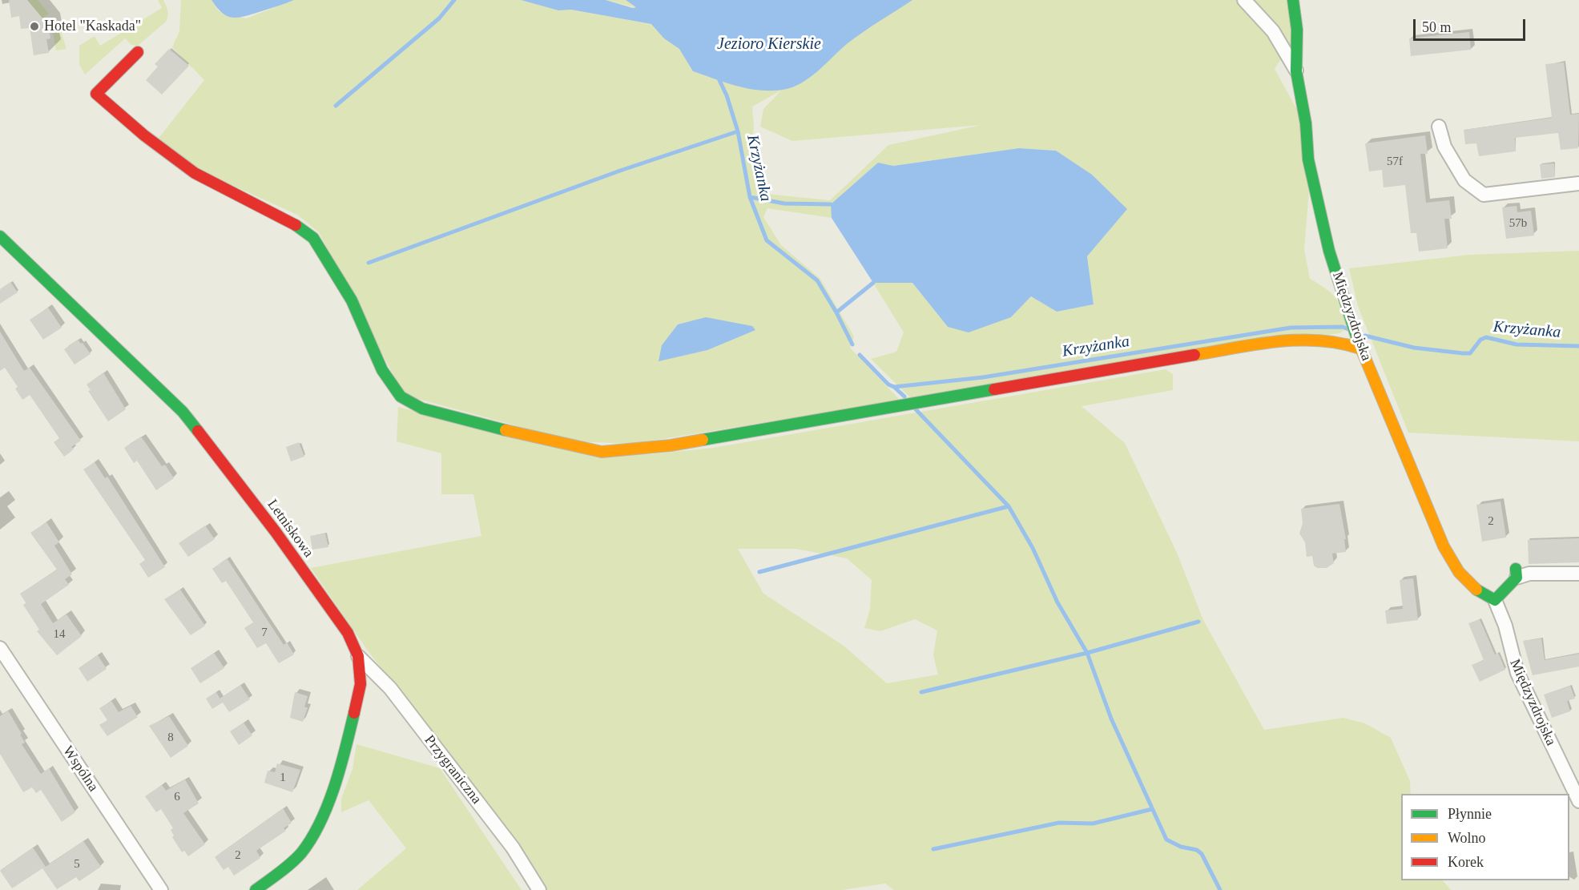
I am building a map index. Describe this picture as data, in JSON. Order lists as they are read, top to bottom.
{
  "streets": {
    "street": [
      "Międzyzdrojska",
      "Letniskowa",
      "Wspólna",
      "Przygraniczna"
    ]
  },
  "crossings": [
    ["Letniskowa", "Przygraniczna"]
  ],
  "water": ["Jezioro Kierskie", "Krzyżanka"],
  "places": ["Hotel \"Kaskada\""],
  "house_numbers": [
    "57f",
    "57b",
    "2",
    "7",
    "14",
    "8",
    "1",
    "6",
    "2",
    "5"
  ],
  "legend": ["Płynnie", "Wolno", "Korek"],
  "scale_bar": "50 m"
}
